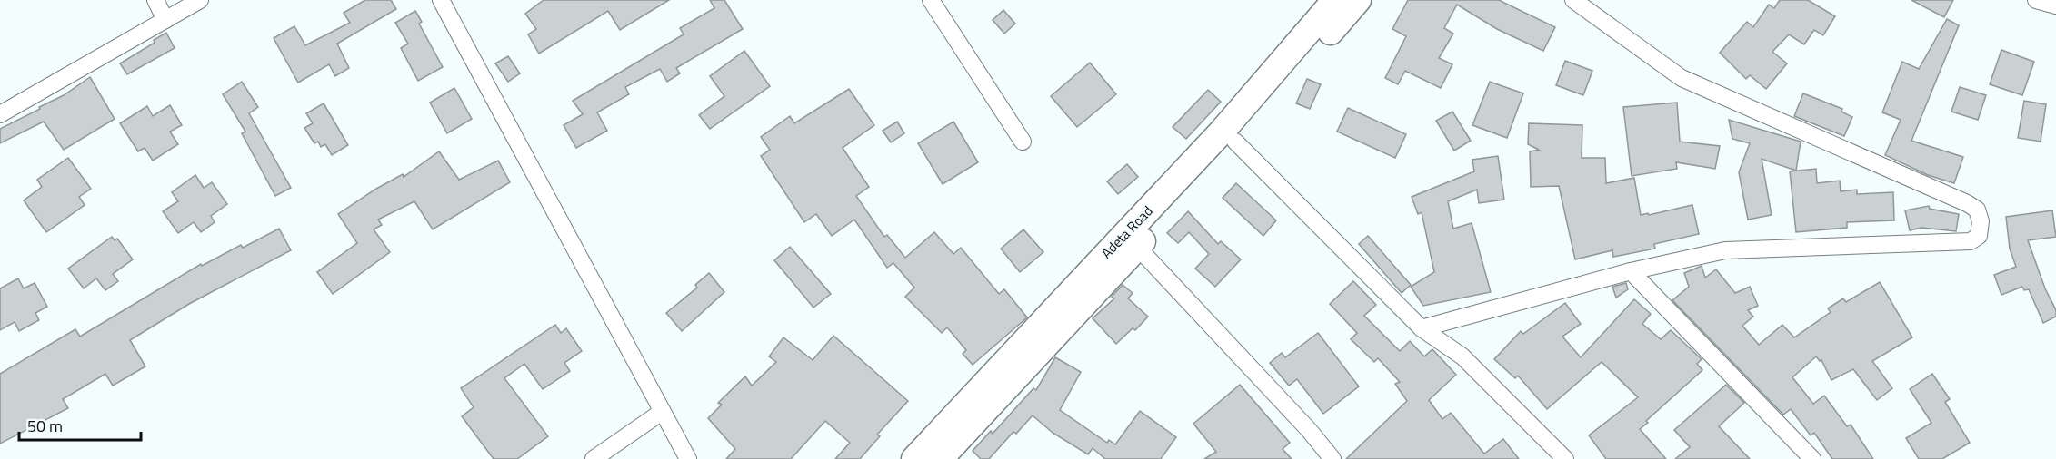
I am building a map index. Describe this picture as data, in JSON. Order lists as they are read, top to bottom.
{
  "streets": {
    "main road": ["Adeta Road"]
  },
  "scale_bar": "50 m"
}
